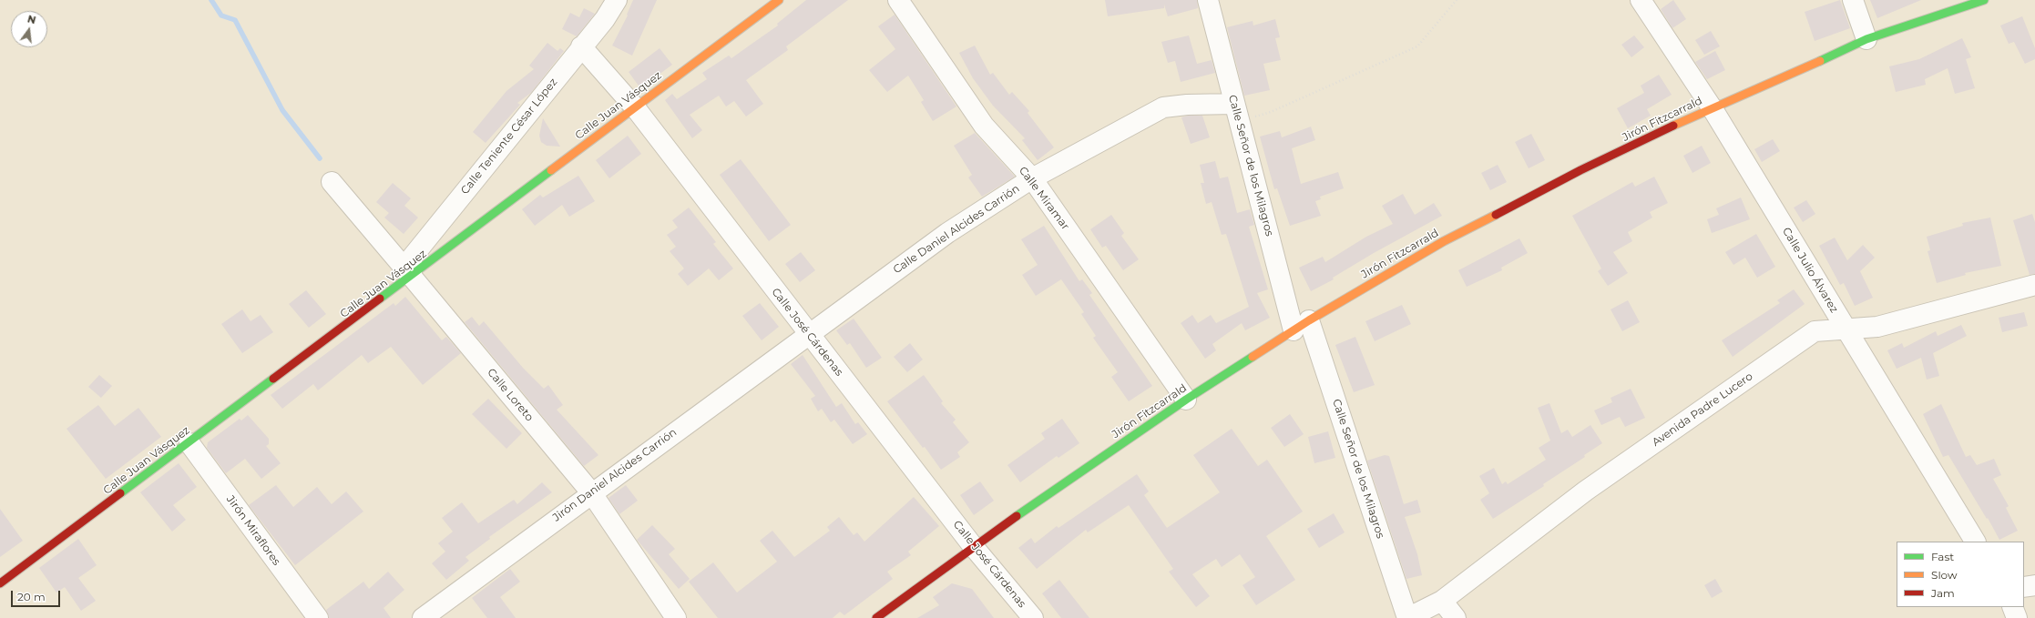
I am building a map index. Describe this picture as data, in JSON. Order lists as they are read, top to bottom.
{
  "streets": {
    "street": [
      "Calle Juan Vásquez",
      "Jirón Fitzcarrald",
      "Calle Teniente César López",
      "Calle Señor de los Milagros",
      "Calle Miramar",
      "Calle Daniel Alcides Carrión",
      "Calle Julio Álvarez",
      "Calle José Cárdenas",
      "Calle Loreto",
      "Avenida Padre Lucero",
      "Jirón Daniel Alcides Carrión",
      "Jirón Miraflores"
    ]
  },
  "crossings": [
    ["Calle Juan Vásquez", "Calle Teniente César López"],
    ["Calle Juan Vásquez", "Calle José Cárdenas"],
    ["Calle Juan Vásquez", "Calle Loreto"],
    ["Calle Juan Vásquez", "Jirón Miraflores"],
    ["Jirón Fitzcarrald", "Calle Señor de los Milagros"],
    ["Jirón Fitzcarrald", "Calle Miramar"],
    ["Jirón Fitzcarrald", "Calle Julio Álvarez"],
    ["Jirón Fitzcarrald", "Calle José Cárdenas"],
    ["Calle Teniente César López", "Calle José Cárdenas"],
    ["Calle Teniente César López", "Calle Loreto"],
    ["Calle Señor de los Milagros", "Calle Daniel Alcides Carrión"],
    ["Calle Señor de los Milagros", "Avenida Padre Lucero"],
    ["Calle Miramar", "Calle Daniel Alcides Carrión"],
    ["Calle Daniel Alcides Carrión", "Calle José Cárdenas"],
    ["Calle Daniel Alcides Carrión", "Jirón Daniel Alcides Carrión"],
    ["Calle Julio Álvarez", "Avenida Padre Lucero"],
    ["Calle José Cárdenas", "Jirón Daniel Alcides Carrión"],
    ["Calle Loreto", "Jirón Daniel Alcides Carrión"]
  ],
  "legend": ["Fast", "Slow", "Jam"],
  "scale_bar": "20 m",
  "north": "top"
}
